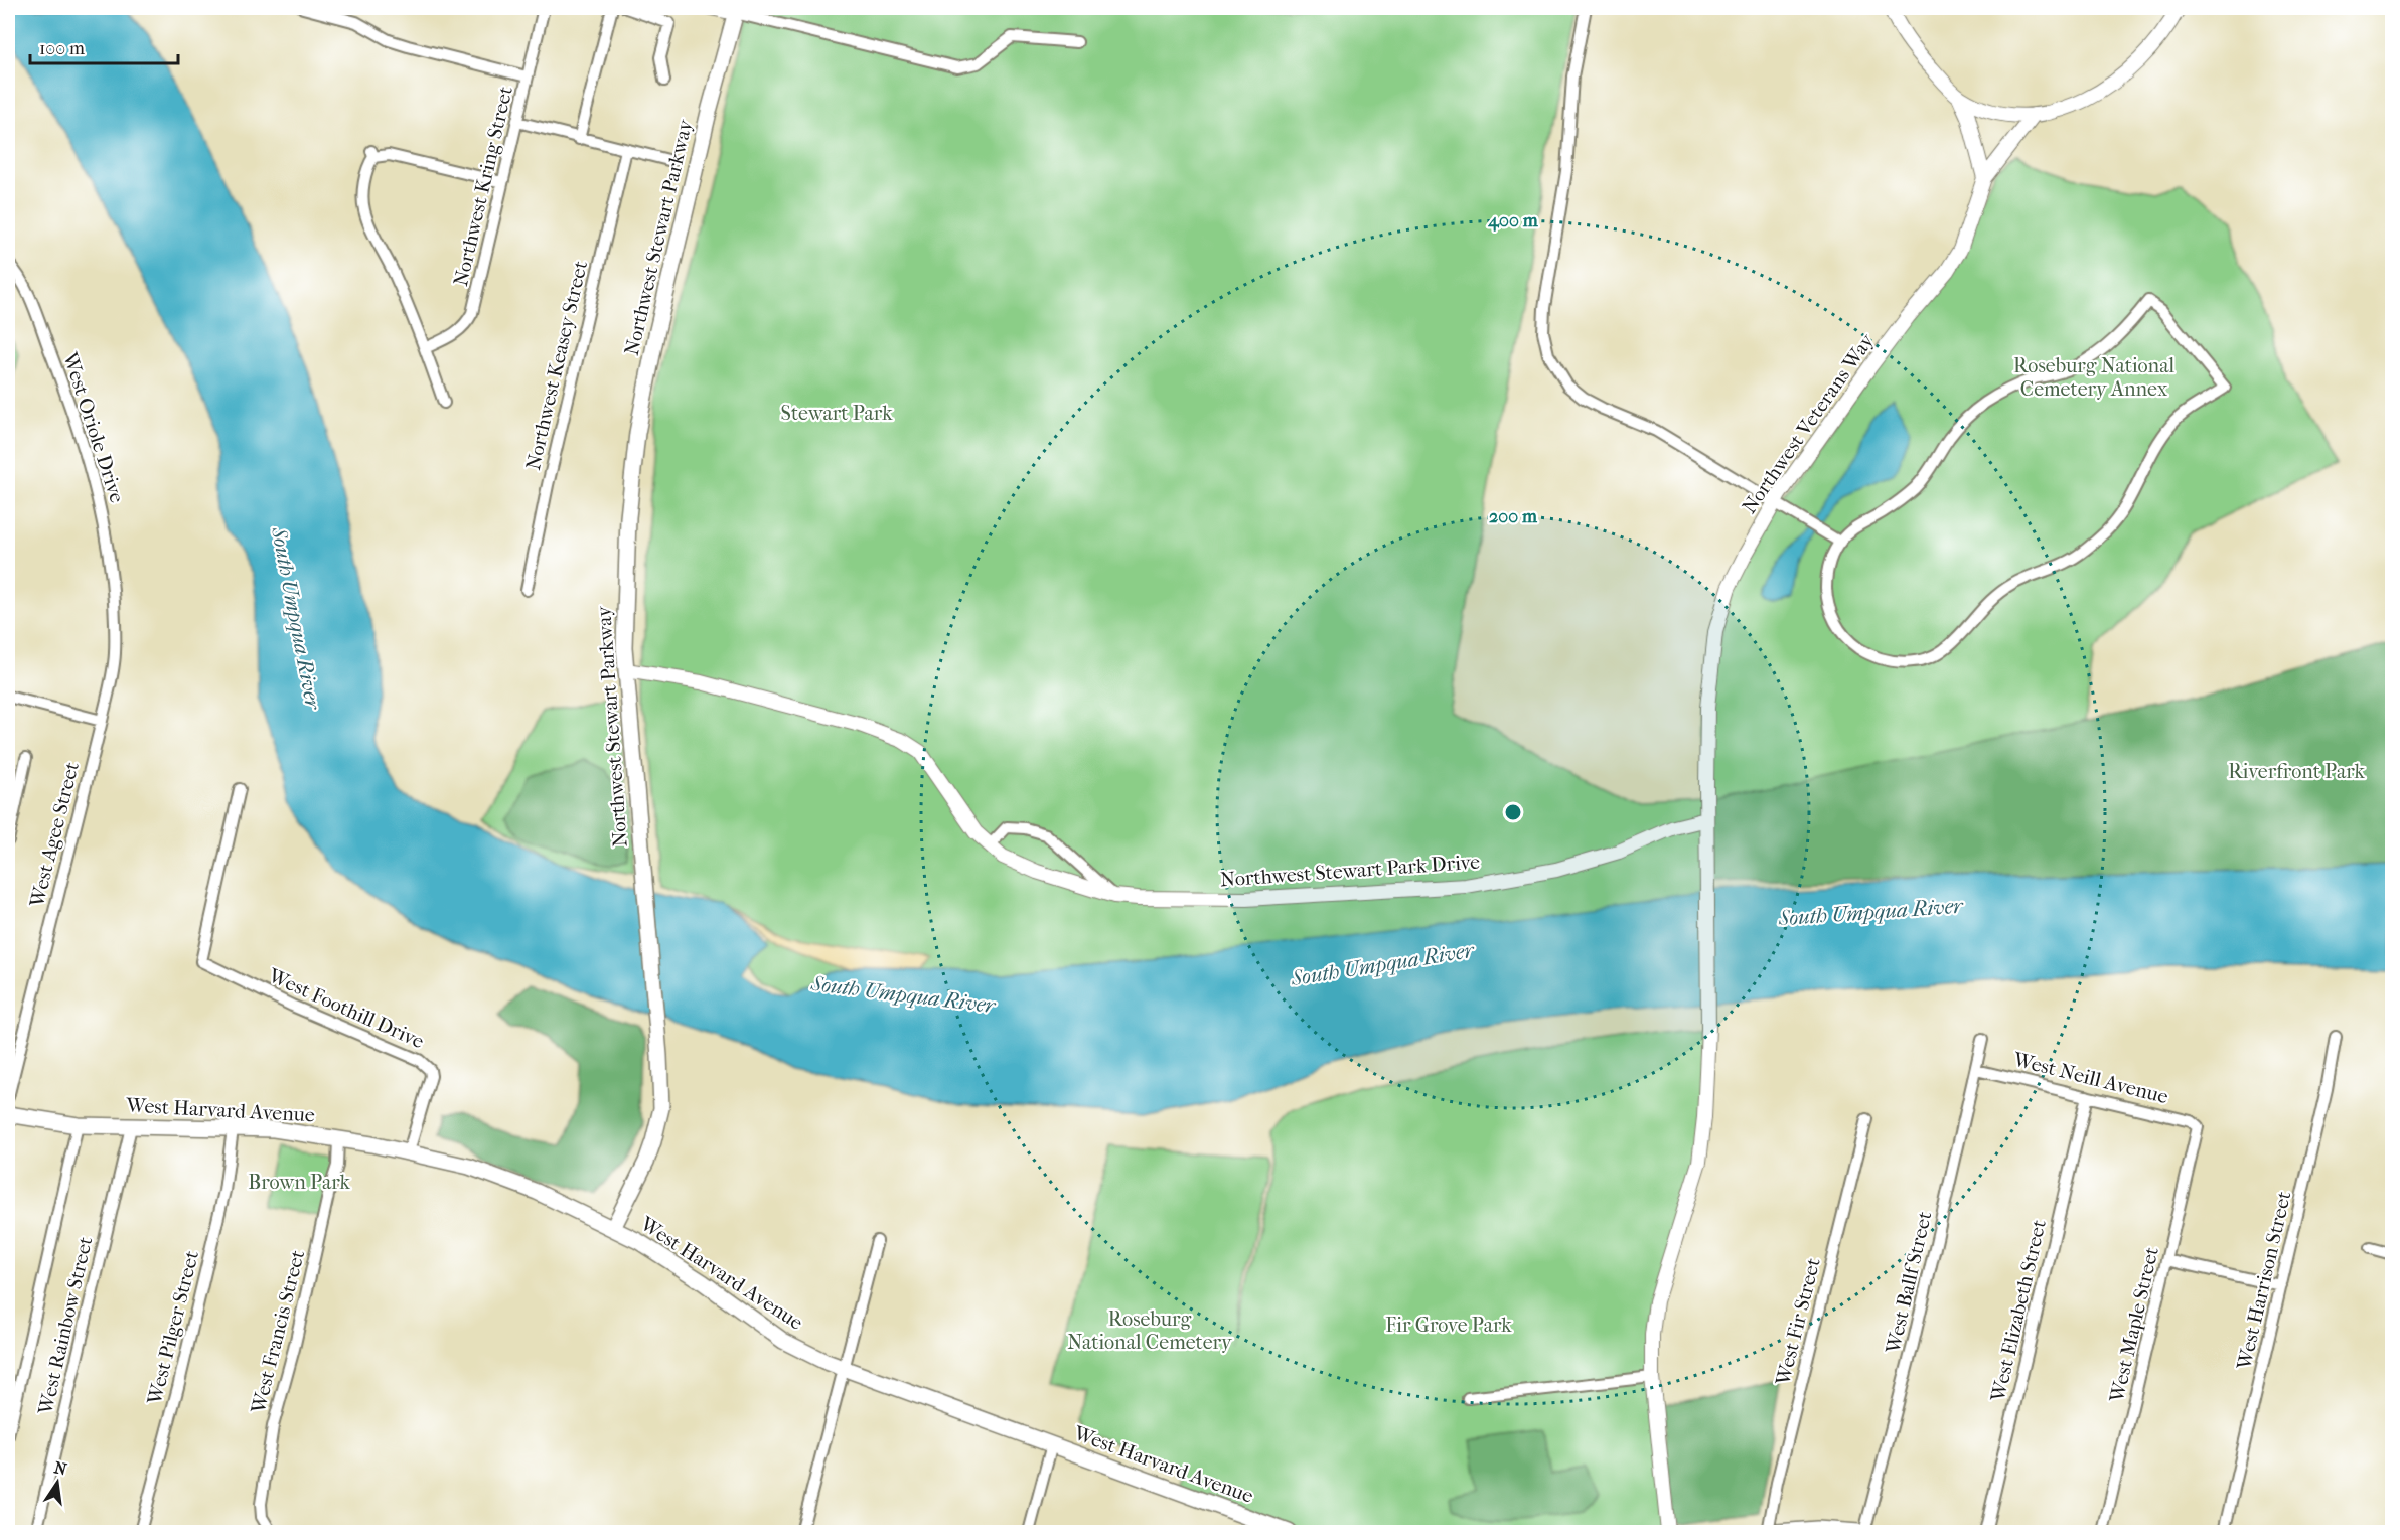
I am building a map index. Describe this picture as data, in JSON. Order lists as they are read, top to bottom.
{
  "streets": {
    "main road": ["Northwest Stewart Parkway", "West Harvard Avenue"],
    "street": [
      "Northwest Kring Street",
      "Northwest Keasey Street",
      "Northwest Veterans Way",
      "West Oriole Drive",
      "West Agee Street",
      "Northwest Stewart Park Drive",
      "West Foothill Drive",
      "West Neill Avenue",
      "West Harrison Street",
      "West Ballf Street",
      "West Elizabeth Street",
      "West Fir Street",
      "West Maple Street",
      "West Rainbow Street",
      "West Pilger Street",
      "West Francis Street"
    ]
  },
  "crossings": [
    ["Northwest Stewart Parkway", "Northwest Stewart Park Drive"],
    ["Northwest Stewart Parkway", "West Harvard Avenue"],
    ["Northwest Veterans Way", "Northwest Stewart Park Drive"],
    ["West Oriole Drive", "West Agee Street"],
    ["West Foothill Drive", "West Harvard Avenue"],
    ["West Neill Avenue", "West Ballf Street"],
    ["West Neill Avenue", "West Elizabeth Street"],
    ["West Neill Avenue", "West Maple Street"],
    ["West Harvard Avenue", "West Rainbow Street"],
    ["West Harvard Avenue", "West Pilger Street"],
    ["West Harvard Avenue", "West Francis Street"]
  ],
  "water": ["South Umpqua River"],
  "parks": [
    "Roseburg National Cemetery Annex",
    "Stewart Park",
    "Riverfront Park",
    "Brown Park",
    "Roseburg National Cemetery",
    "Fir Grove Park"
  ],
  "scale_bar": "100 m",
  "north": "top",
  "rings": ["400 m", "200 m"]
}
